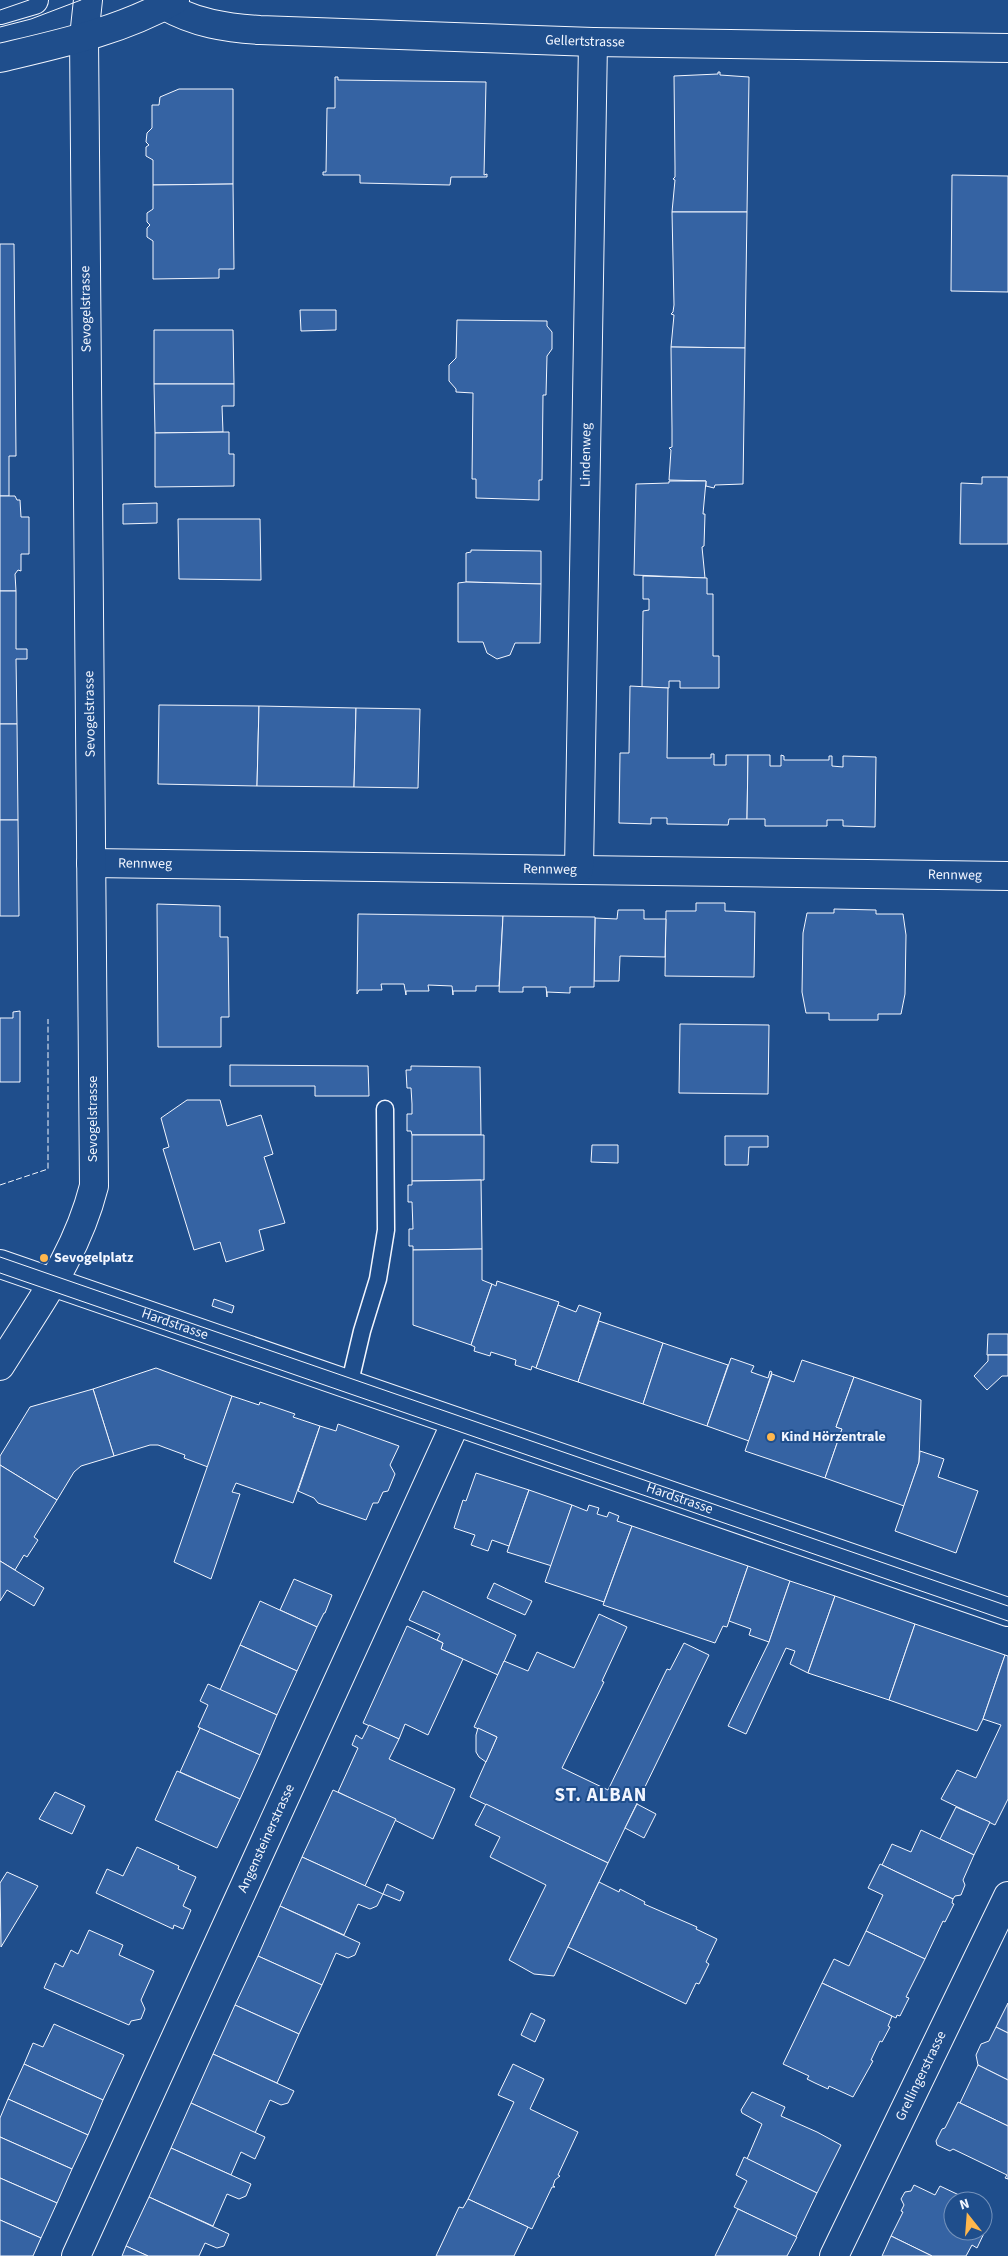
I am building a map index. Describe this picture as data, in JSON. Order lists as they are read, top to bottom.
{
  "streets": {
    "street": [
      "Gellertstrasse",
      "Sevogelstrasse",
      "Lindenweg",
      "Rennweg",
      "Hardstrasse",
      "Angensteinerstrasse",
      "Grellingerstrasse"
    ]
  },
  "crossings": [
    ["Gellertstrasse", "Lindenweg"],
    ["Sevogelstrasse", "Rennweg"],
    ["Sevogelstrasse", "Hardstrasse"],
    ["Lindenweg", "Rennweg"],
    ["Hardstrasse", "Angensteinerstrasse"]
  ],
  "districts": ["ST. ALBAN"],
  "places": ["Sevogelplatz", "Kind Hörzentrale"],
  "north": "top"
}
